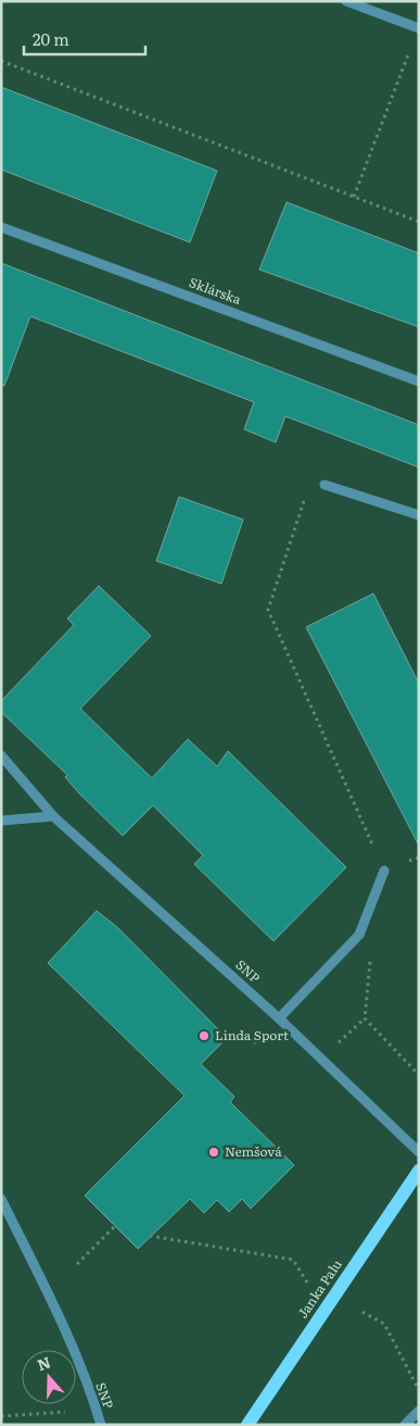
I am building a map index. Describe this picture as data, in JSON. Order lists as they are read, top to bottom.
{
  "streets": {
    "main road": ["Janka Palu"],
    "street": ["Sklárska", "SNP"]
  },
  "places": ["Linda Sport", "Nemšová"],
  "scale_bar": "20 m",
  "north": "top"
}
